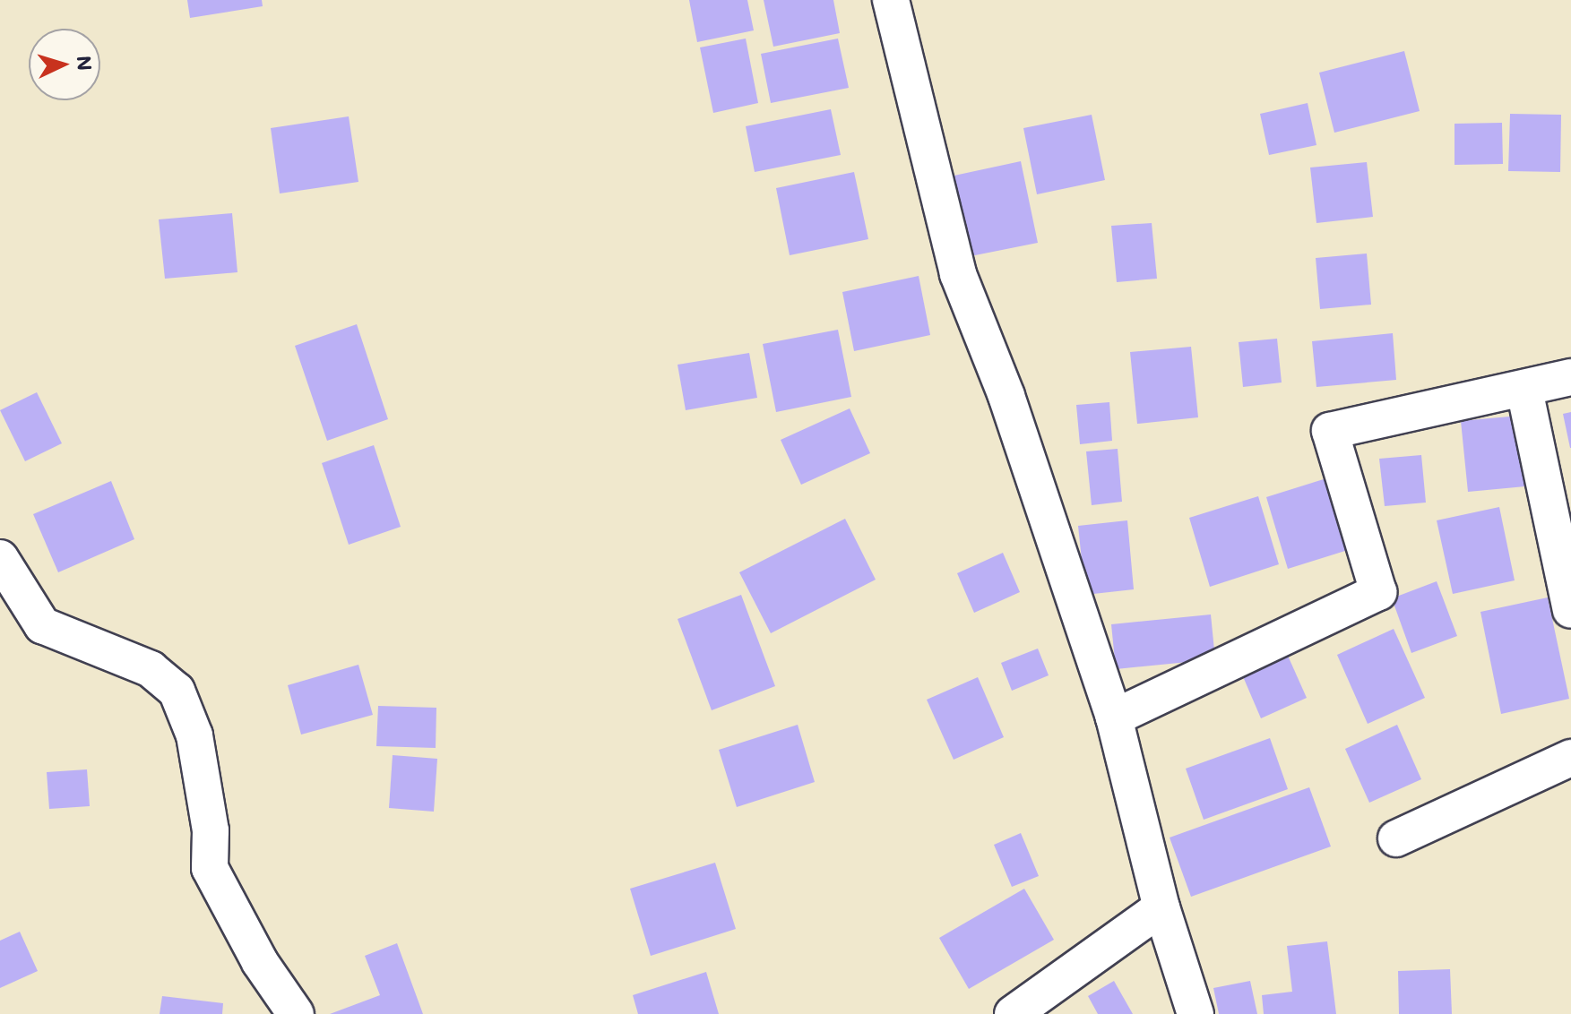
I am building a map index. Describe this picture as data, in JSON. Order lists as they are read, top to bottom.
{
  "north": "right"
}
